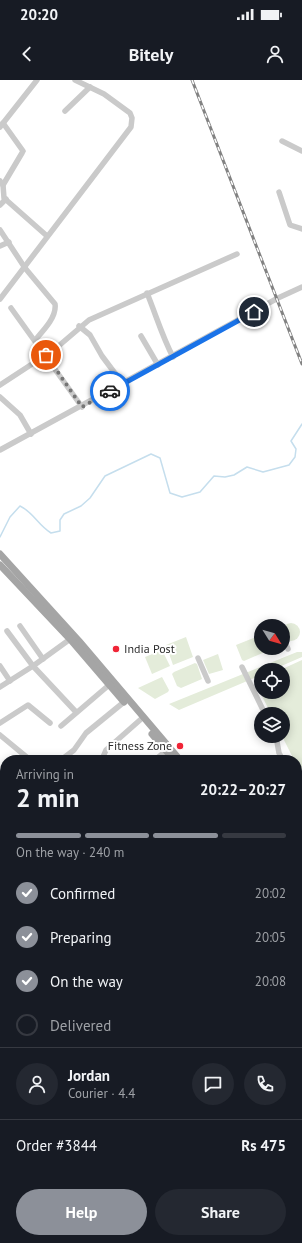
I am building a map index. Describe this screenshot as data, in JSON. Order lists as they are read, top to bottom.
{
  "places": ["India Post", "Fitness Zone"],
  "north": "bottom right",
  "page": {
    "status": "20:20",
    "header": "Bitely",
    "heading": ["2 min", "Arriving in", "20:22–20:27"],
    "panel": [
      "Jordan",
      "Courier · 4.4",
      "Order #3844",
      "Rs 475"
    ],
    "bar": "On the way · 240 m",
    "list": [
      ["Confirmed", "20:02"],
      ["Preparing", "20:05"],
      ["On the way", "20:08"],
      "Delivered"
    ],
    "buttons": ["Help", "Share"]
  }
}
